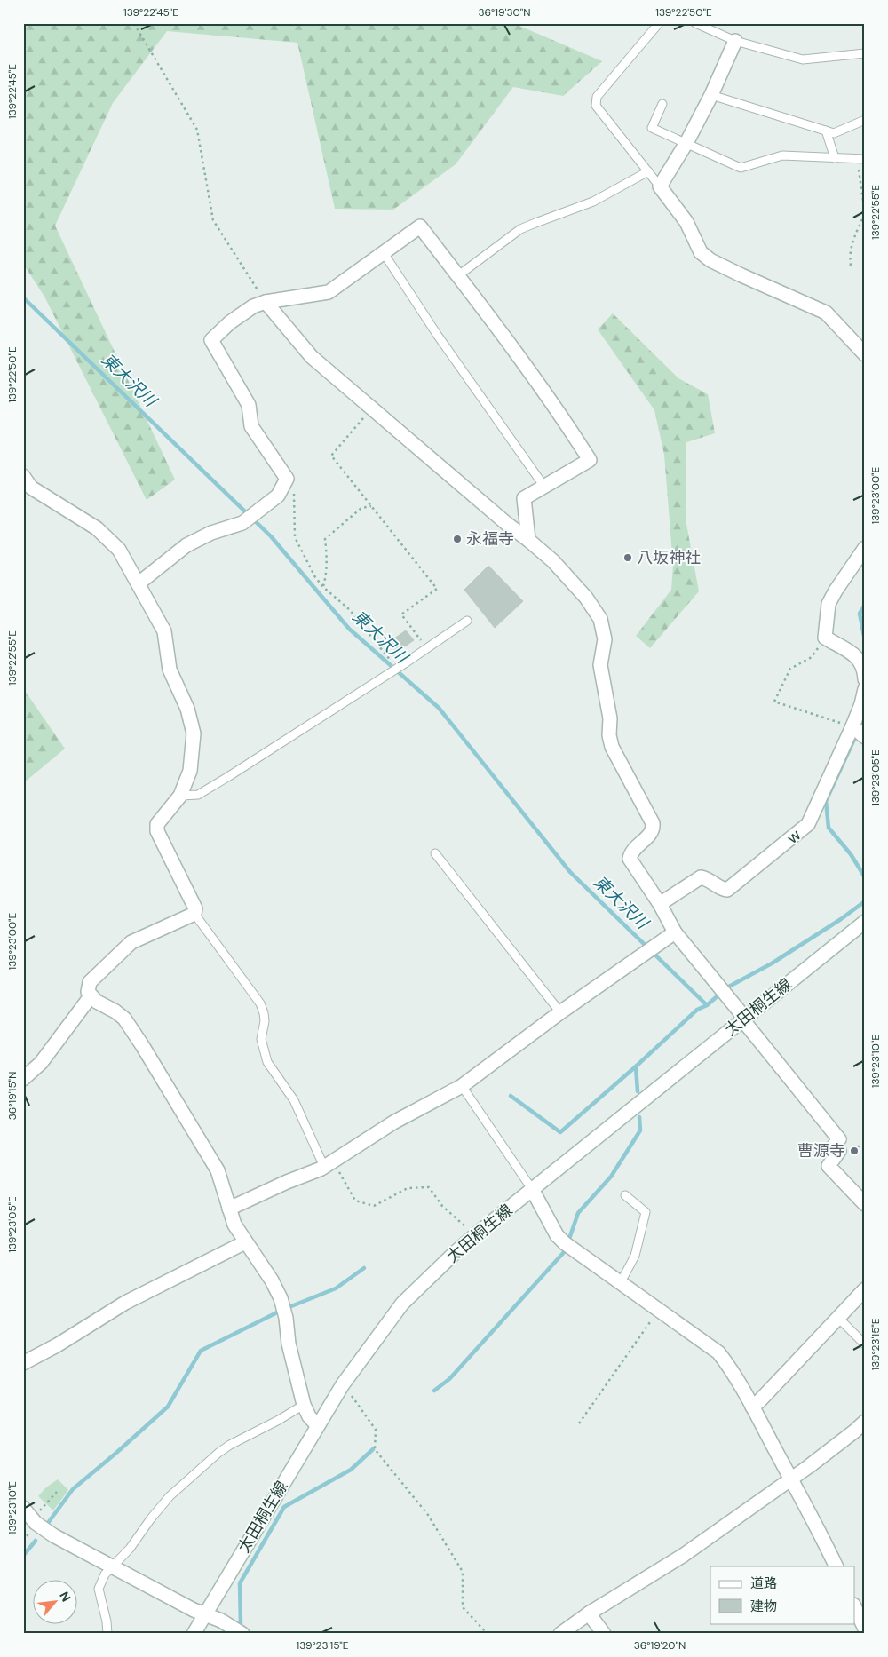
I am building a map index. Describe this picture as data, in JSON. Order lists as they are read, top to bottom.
{
  "streets": {
    "street": ["w", "太田桐生線"]
  },
  "water": ["東大沢川"],
  "places": ["永福寺", "八坂神社", "曹源寺"],
  "legend": ["道路", "建物"],
  "north": "top right",
  "coordinates": [
    "139°22'45\"E",
    "36°19'30\"N",
    "139°22'50\"E",
    "139°22'55\"E",
    "139°23'00\"E",
    "139°23'05\"E",
    "139°23'10\"E",
    "36°19'15\"N",
    "139°23'15\"E",
    "36°19'20\"N"
  ]
}
